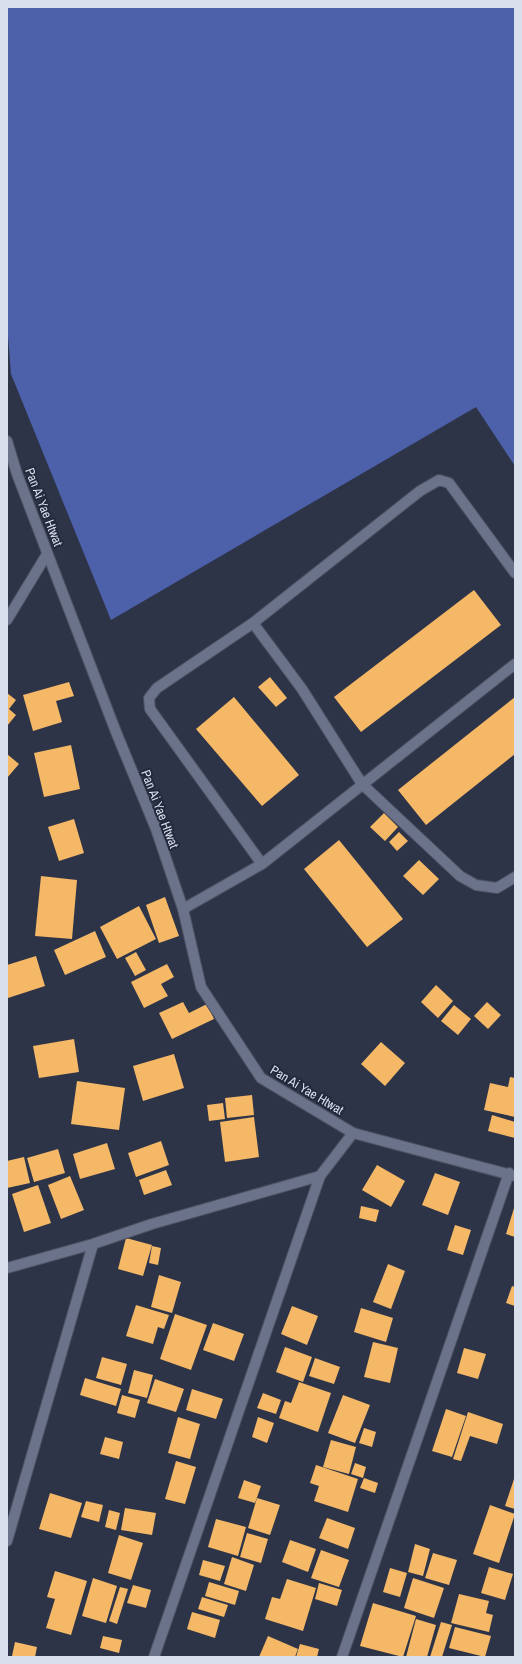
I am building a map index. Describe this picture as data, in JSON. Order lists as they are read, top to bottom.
{
  "streets": {
    "street": ["Pan Ai Yae Htwat"]
  }
}
